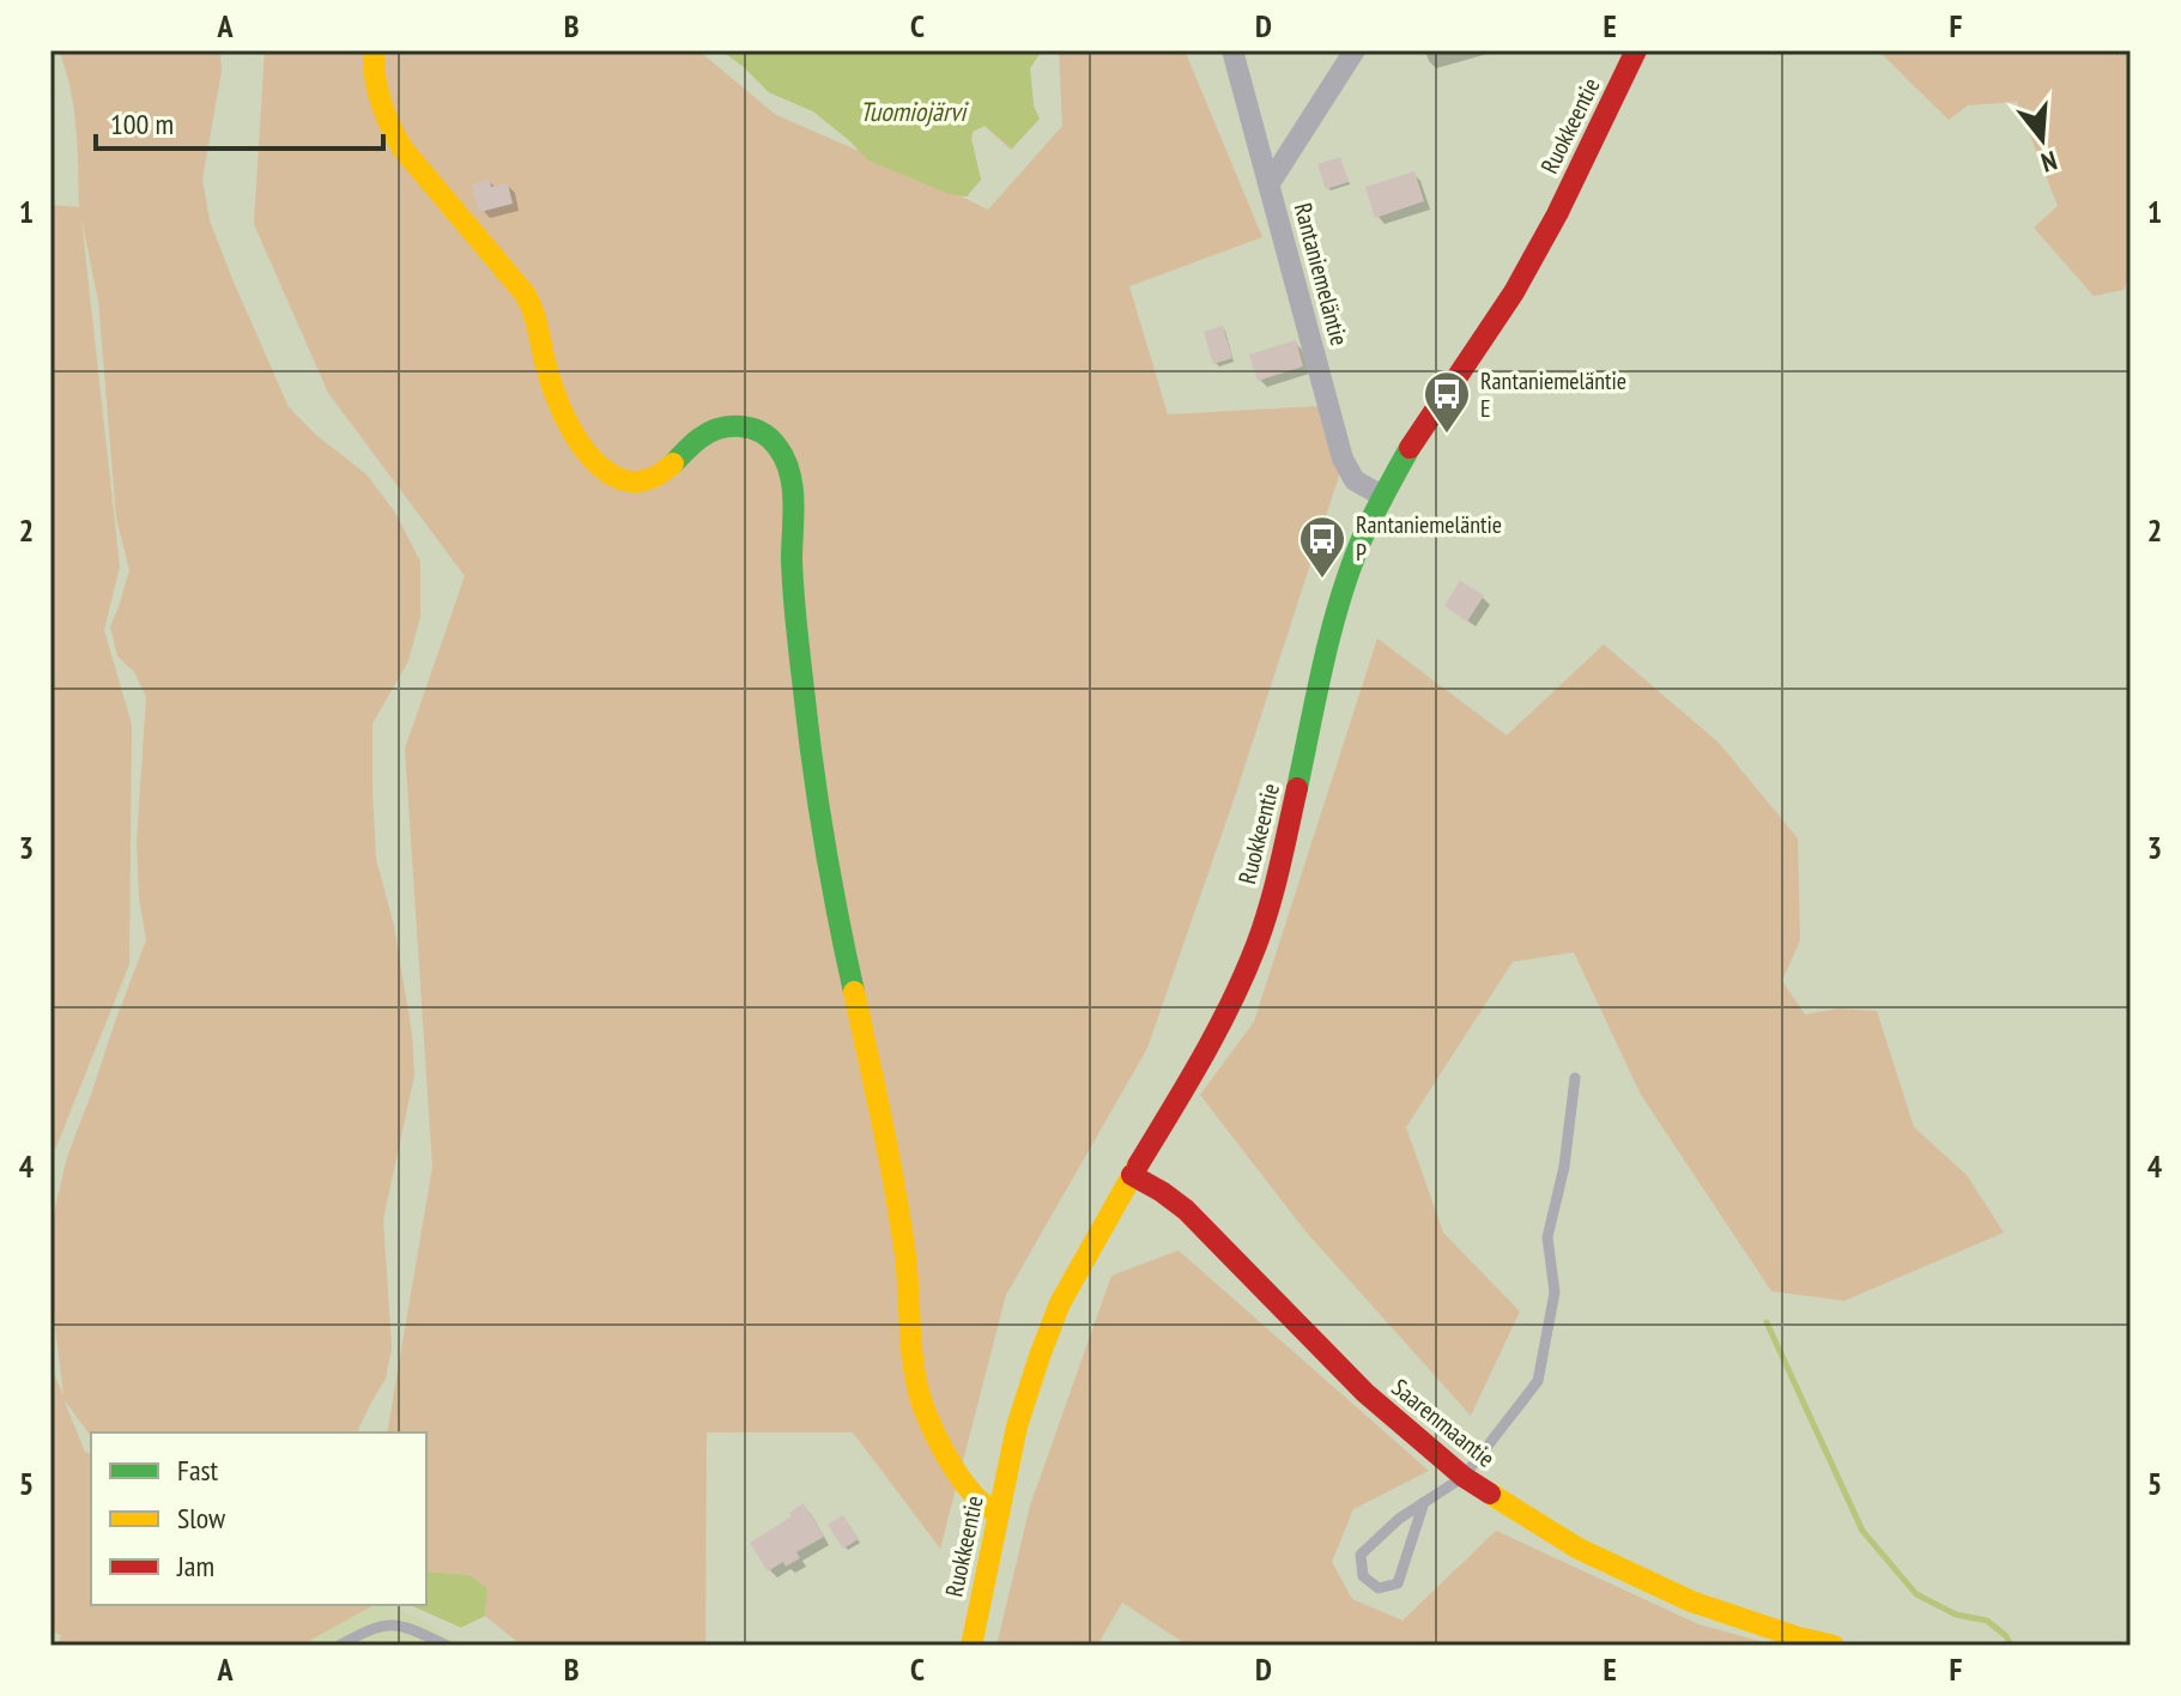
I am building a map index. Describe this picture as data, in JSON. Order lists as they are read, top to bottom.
{
  "streets": {
    "street": ["Ruokkeentie", "Rantaniemeläntie", "Saarenmaantie"]
  },
  "crossings": [
    ["Ruokkeentie", "Rantaniemeläntie"],
    ["Ruokkeentie", "Saarenmaantie"]
  ],
  "water": ["Tuomiojärvi"],
  "places": {
    "bus stop": ["Rantaniemeläntie E", "Rantaniemeläntie P"]
  },
  "legend": ["Fast", "Slow", "Jam"],
  "scale_bar": "100 m",
  "north": "bottom",
  "grid": {
    "columns": [
      "A",
      "B",
      "C",
      "D",
      "E",
      "F"
    ],
    "rows": [
      "1",
      "2",
      "3",
      "4",
      "5"
    ]
  }
}
